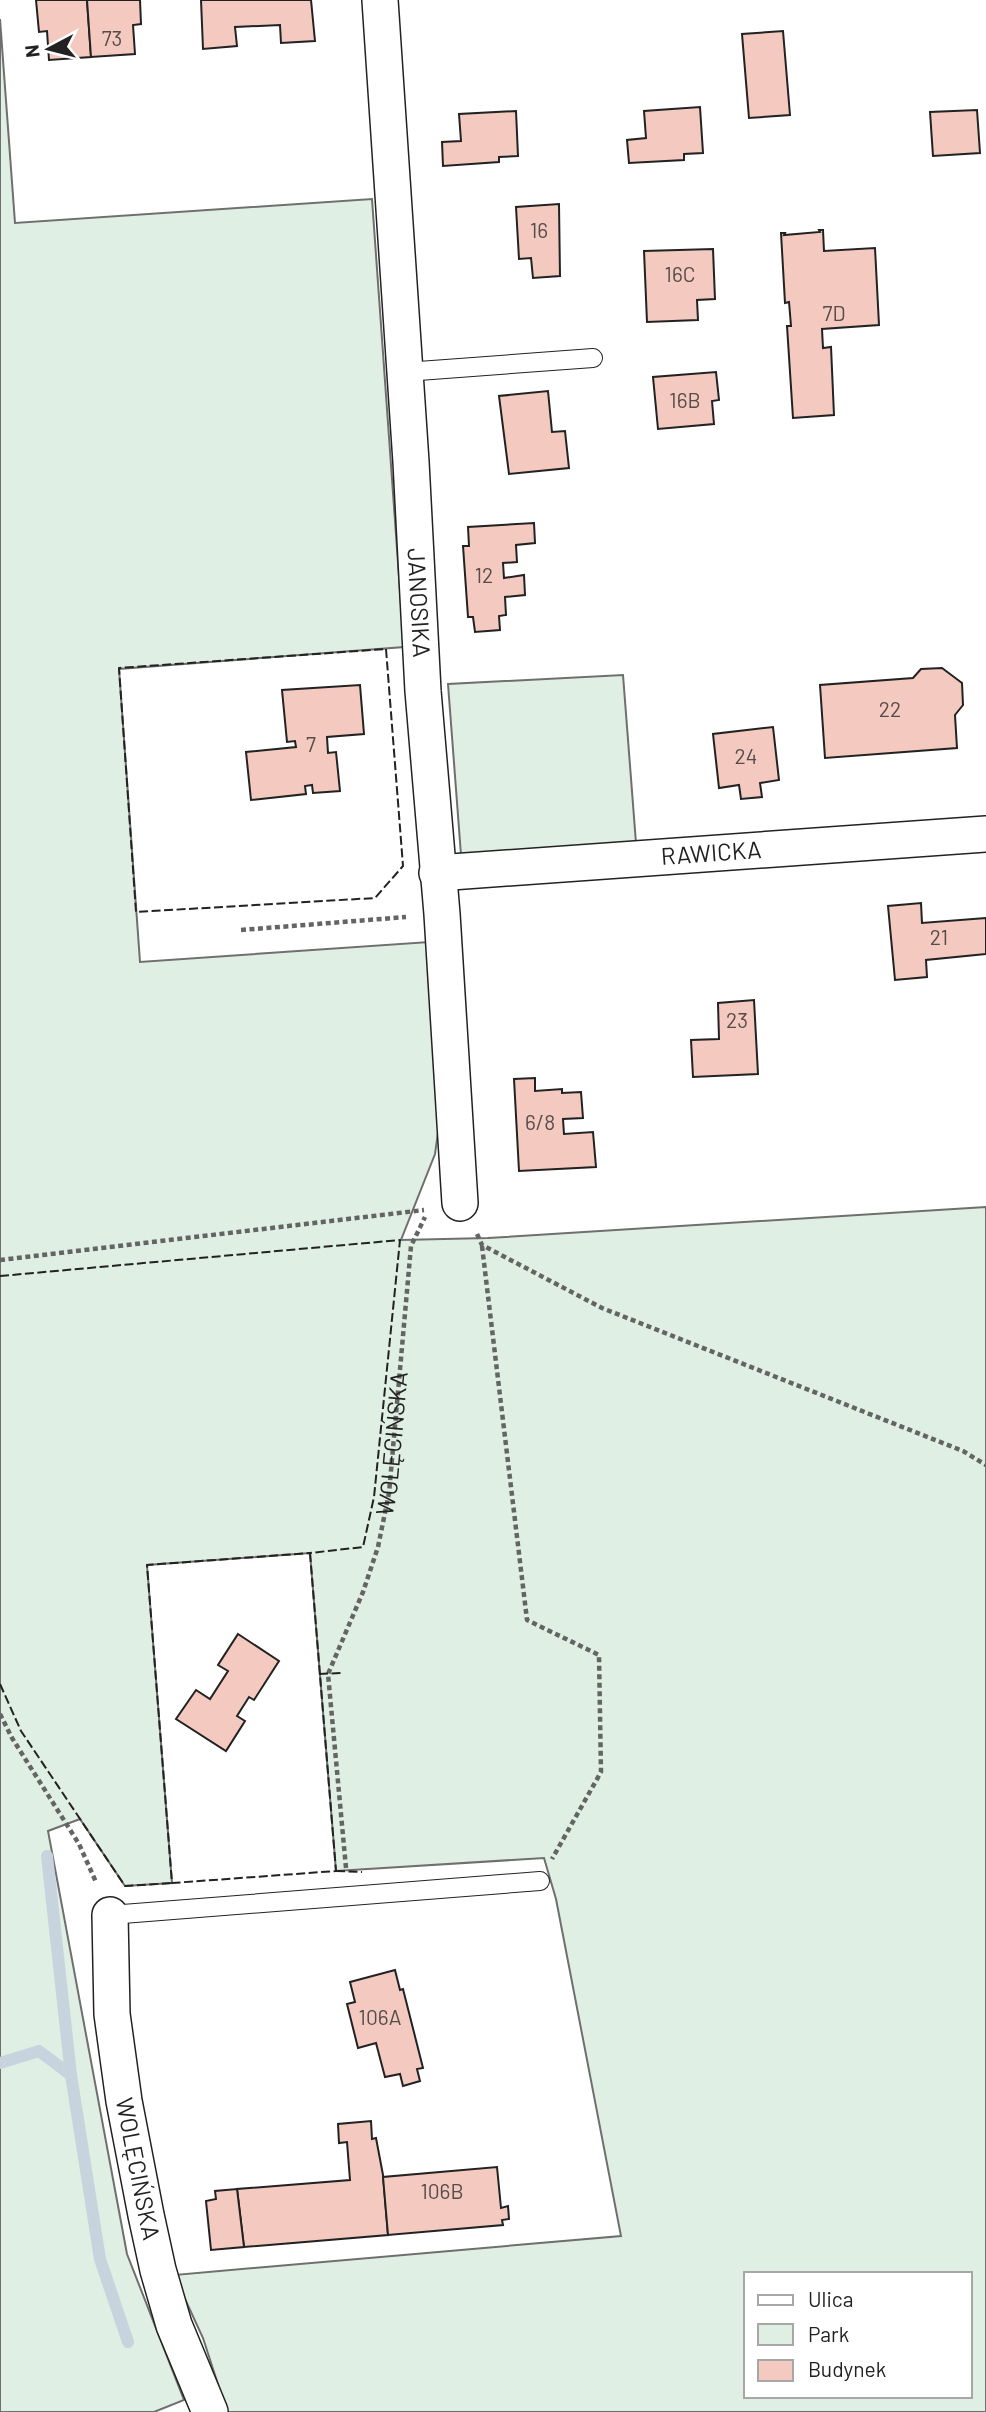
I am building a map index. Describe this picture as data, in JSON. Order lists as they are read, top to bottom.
{
  "streets": {
    "street": ["JANOSIKA", "RAWICKA", "WOLĘCIŃSKA"]
  },
  "crossings": [
    ["JANOSIKA", "RAWICKA"],
    ["JANOSIKA", "WOLĘCIŃSKA"]
  ],
  "house_numbers": [
    "73",
    "16",
    "16C",
    "7D",
    "16B",
    "12",
    "22",
    "7",
    "24",
    "21",
    "23",
    "6/8",
    "106A",
    "106B"
  ],
  "legend": ["Ulica", "Park", "Budynek"],
  "north": "left"
}
